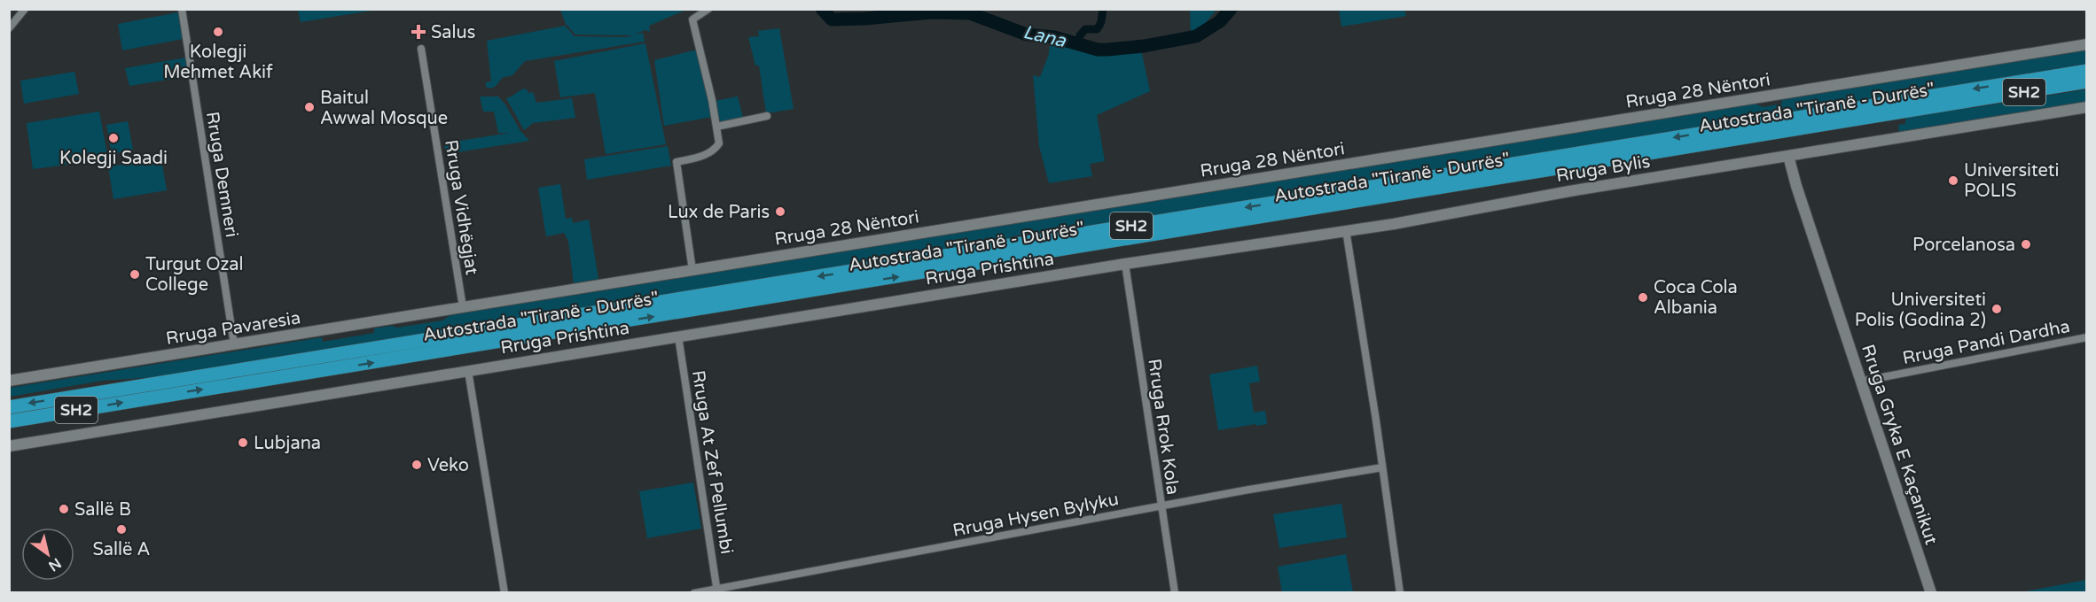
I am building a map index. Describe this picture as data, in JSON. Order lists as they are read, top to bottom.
{
  "streets": {
    "highway": ["SH2", "Autostrada \"Tiranë - Durrës\""],
    "main road": [
      "Rruga 28 Nëntori",
      "Rruga Bylis",
      "Rruga Prishtina",
      "Rruga Pavaresia",
      "Rruga Gryka E Kaçanikut"
    ],
    "street": [
      "Rruga Demneri",
      "Rruga Vidhëgjat",
      "Rruga Pandi Dardha",
      "Rruga Rrok Kola",
      "Rruga At Zef Pellumbi",
      "Rruga Hysen Bylyku"
    ]
  },
  "crossings": [
    ["Rruga 28 Nëntori", "Rruga Vidhëgjat"],
    ["Rruga 28 Nëntori", "Rruga Pavaresia"],
    ["Rruga Bylis", "Rruga Prishtina"],
    ["Rruga Bylis", "Rruga Rrok Kola"],
    ["Rruga Bylis", "Rruga Gryka E Kaçanikut"],
    ["Rruga Demneri", "Rruga Pavaresia"],
    ["Rruga Vidhëgjat", "Rruga Pavaresia"],
    ["Rruga Prishtina", "Rruga Rrok Kola"],
    ["Rruga Prishtina", "Rruga At Zef Pellumbi"],
    ["Rruga Pandi Dardha", "Rruga Gryka E Kaçanikut"],
    ["Rruga Rrok Kola", "Rruga Hysen Bylyku"],
    ["Rruga At Zef Pellumbi", "Rruga Hysen Bylyku"]
  ],
  "water": ["Lana"],
  "places": {
    "other": [
      "Kolegji Mehmet Akif",
      "Baitul Awwal Mosque",
      "Kolegji Saadi",
      "Universiteti POLIS",
      "Lux de Paris",
      "Porcelanosa",
      "Turgut Ozal College",
      "Coca Cola Albania",
      "Universiteti Polis (Godina 2)",
      "Lubjana",
      "Veko",
      "Sallë B",
      "Sallë A"
    ],
    "health": ["Salus"]
  },
  "north": "bottom right"
}
